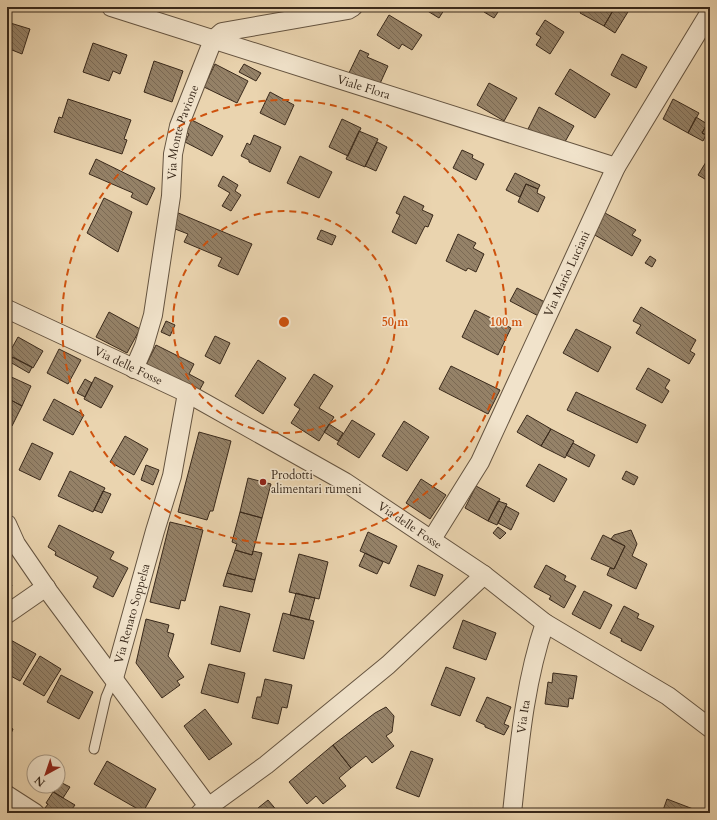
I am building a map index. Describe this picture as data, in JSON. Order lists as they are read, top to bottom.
{
  "streets": {
    "street": [
      "Viale Flora",
      "Via Monte Pavione",
      "Via Mario Luciani",
      "Via delle Fosse",
      "Via Renato Soppelsa",
      "Via Ita"
    ]
  },
  "crossings": [
    ["Viale Flora", "Via Monte Pavione"],
    ["Viale Flora", "Via Mario Luciani"],
    ["Via Monte Pavione", "Via delle Fosse"],
    ["Via Mario Luciani", "Via delle Fosse"],
    ["Via delle Fosse", "Via Renato Soppelsa"],
    ["Via delle Fosse", "Via Ita"]
  ],
  "places": ["Prodotti alimentari rumeni"],
  "north": "bottom left",
  "rings": ["50 m", "100 m"]
}
